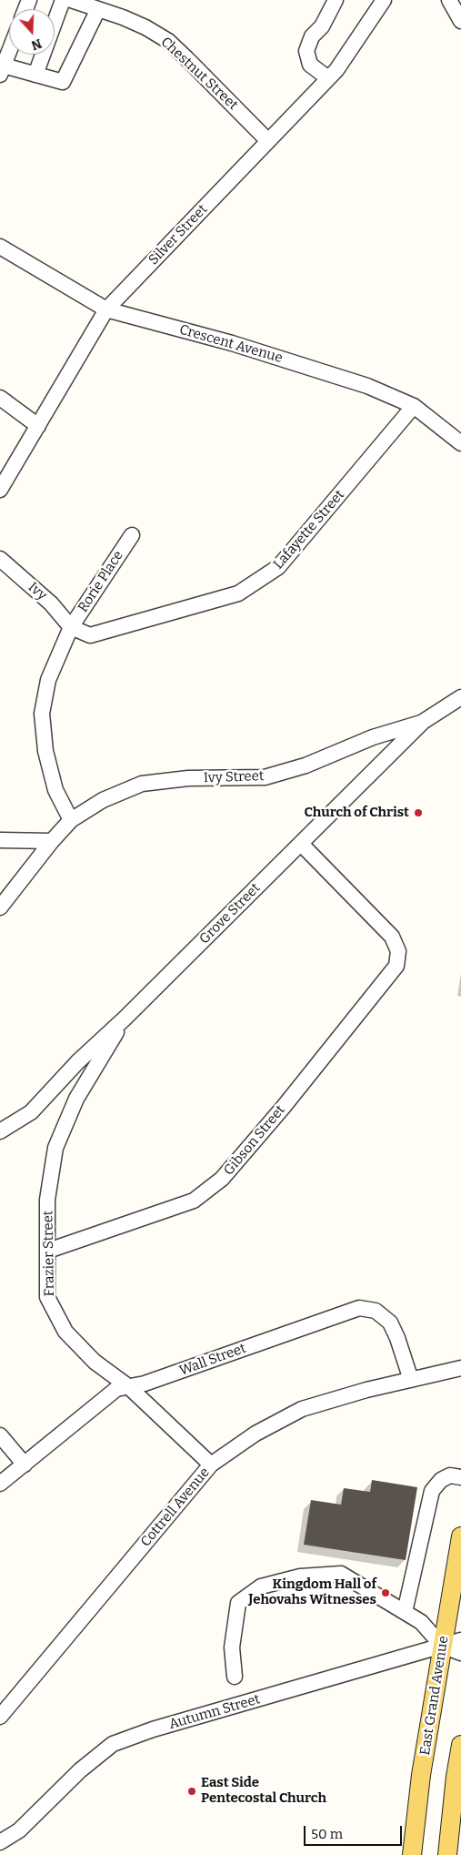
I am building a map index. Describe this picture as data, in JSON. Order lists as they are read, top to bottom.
{
  "streets": {
    "main road": ["East Grand Avenue"],
    "street": [
      "Chestnut Street",
      "Silver Street",
      "Crescent Avenue",
      "Lafayette Street",
      "Rorie Place",
      "Ivy",
      "Ivy Street",
      "Grove Street",
      "Gibson Street",
      "Frazier Street",
      "Wall Street",
      "Cottrell Avenue",
      "Autumn Street"
    ]
  },
  "crossings": [
    ["Chestnut Street", "Silver Street"],
    ["Silver Street", "Crescent Avenue"],
    ["Crescent Avenue", "Lafayette Street"],
    ["Lafayette Street", "Rorie Place"],
    ["Lafayette Street", "Ivy"],
    ["Rorie Place", "Ivy"],
    ["Rorie Place", "Ivy Street"],
    ["Ivy Street", "Grove Street"],
    ["Grove Street", "Gibson Street"],
    ["Grove Street", "Frazier Street"],
    ["Gibson Street", "Frazier Street"],
    ["Frazier Street", "Wall Street"],
    ["Frazier Street", "Cottrell Avenue"],
    ["Wall Street", "Cottrell Avenue"],
    ["East Grand Avenue", "Autumn Street"]
  ],
  "places": ["Church of Christ", "Kingdom Hall of Jehovahs Witnesses", "East Side Pentecostal Church"],
  "scale_bar": "50 m",
  "north": "bottom"
}
